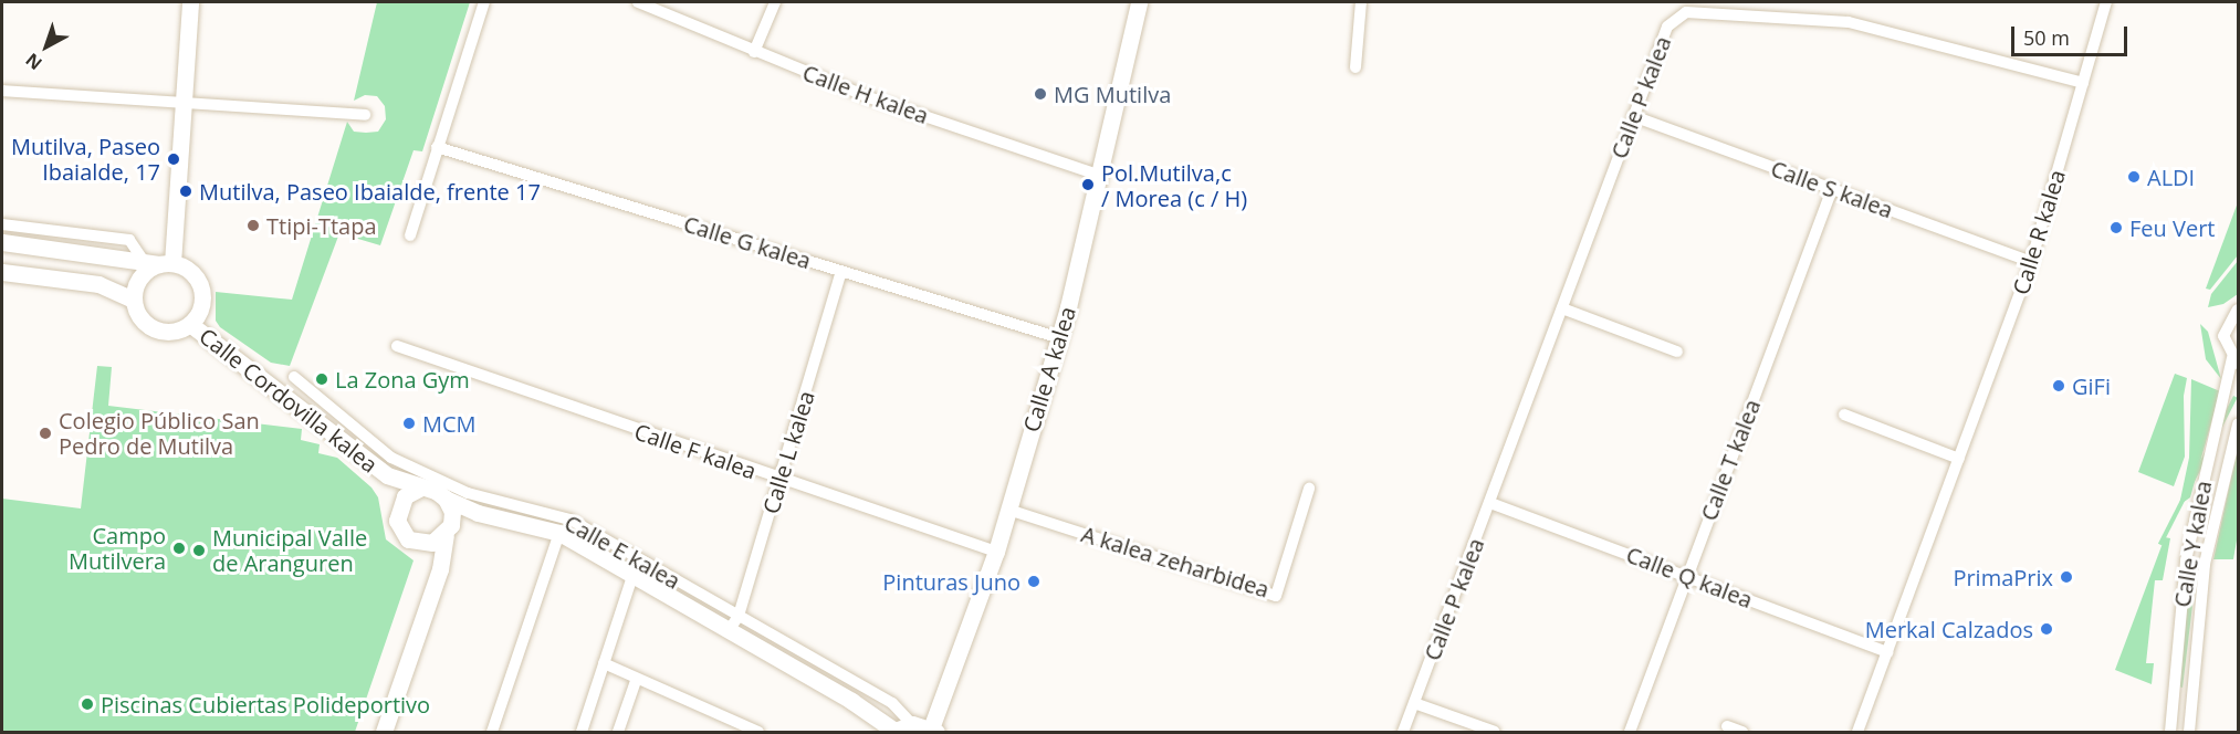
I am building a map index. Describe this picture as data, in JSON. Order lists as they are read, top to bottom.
{
  "streets": {
    "street": [
      "Calle H kalea",
      "Calle P kalea",
      "Calle S kalea",
      "Calle R kalea",
      "Calle G kalea",
      "Calle A kalea",
      "Calle Cordovilla kalea",
      "Calle F kalea",
      "Calle L kalea",
      "Calle T kalea",
      "Calle Y kalea",
      "Calle E kalea",
      "A kalea zeharbidea",
      "Calle Q kalea"
    ]
  },
  "crossings": [
    ["Calle H kalea", "Calle A kalea"],
    ["Calle P kalea", "Calle S kalea"],
    ["Calle P kalea", "Calle R kalea"],
    ["Calle P kalea", "Calle Q kalea"],
    ["Calle S kalea", "Calle R kalea"],
    ["Calle S kalea", "Calle T kalea"],
    ["Calle R kalea", "Calle Q kalea"],
    ["Calle G kalea", "Calle A kalea"],
    ["Calle G kalea", "Calle L kalea"],
    ["Calle A kalea", "Calle F kalea"],
    ["Calle A kalea", "A kalea zeharbidea"],
    ["Calle F kalea", "Calle L kalea"],
    ["Calle L kalea", "Calle E kalea"],
    ["Calle T kalea", "Calle Q kalea"]
  ],
  "places": [
    "MG Mutilva",
    "Mutilva, Paseo Ibaialde, 17",
    "ALDI",
    "Pol.Mutilva,c / Morea (c / H)",
    "Mutilva, Paseo Ibaialde, frente 17",
    "Ttipi-Ttapa",
    "Feu Vert",
    "La Zona Gym",
    "GiFi",
    "MCM",
    "Colegio Público San Pedro de Mutilva",
    "Campo Mutilvera",
    "Municipal Valle de Aranguren",
    "PrimaPrix",
    "Pinturas Juno",
    "Merkal Calzados",
    "Piscinas Cubiertas Polideportivo"
  ],
  "scale_bar": "50 m",
  "north": "bottom left"
}
